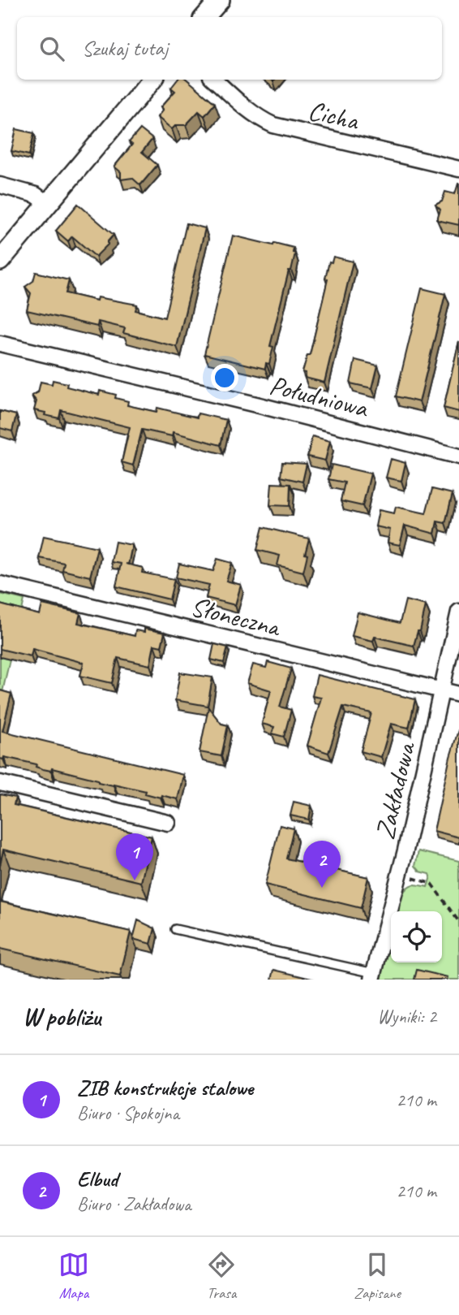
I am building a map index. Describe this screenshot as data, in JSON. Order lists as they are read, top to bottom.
{
  "streets": {
    "street": [
      "Cicha",
      "Południowa",
      "Słoneczna",
      "Zakładowa"
    ]
  },
  "crossings": [
    ["Słoneczna", "Zakładowa"]
  ],
  "page": {
    "search": "Szukaj tutaj",
    "pins": ["1", "2"],
    "heading": ["W pobliżu", "Wyniki: 2"],
    "list": [
      {
        "mark": "1",
        "name": "ZIB konstrukcje stalowe",
        "note": "Biuro · Spokojna",
        "value": "210 m"
      },
      {
        "mark": "2",
        "name": "Elbud",
        "note": "Biuro · Zakładowa",
        "value": "210 m"
      }
    ],
    "nav": ["Mapa", "Trasa", "Zapisane"]
  }
}
